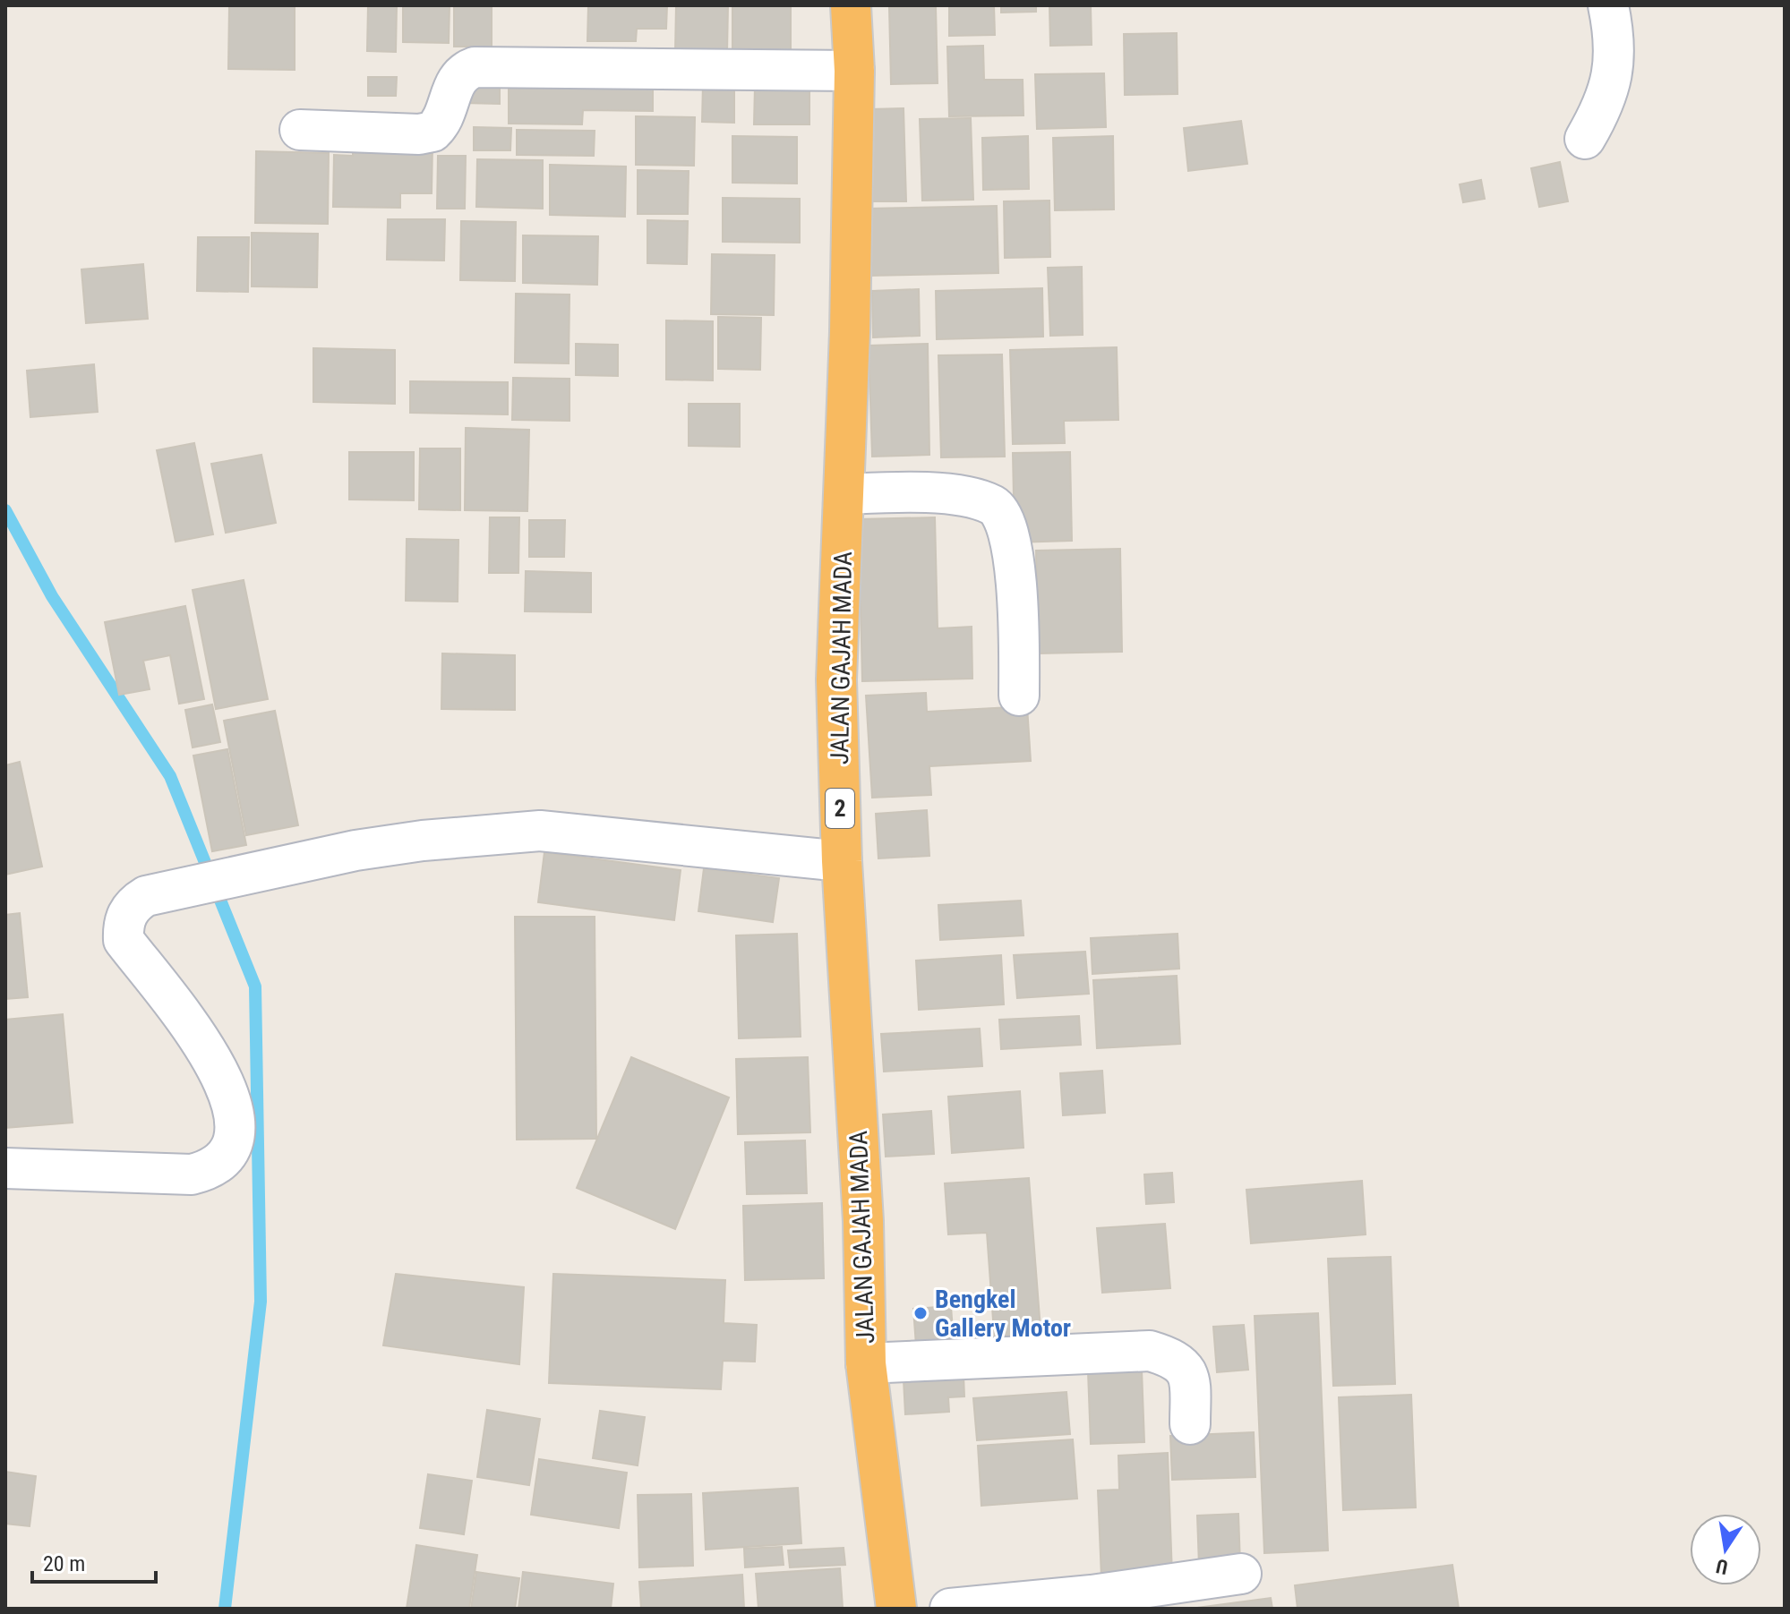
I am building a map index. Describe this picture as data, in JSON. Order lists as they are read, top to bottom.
{
  "streets": {
    "highway": ["JALAN GAJAH MADA", "2"]
  },
  "places": ["Bengkel Gallery Motor"],
  "scale_bar": "20 m",
  "north": "bottom"
}
